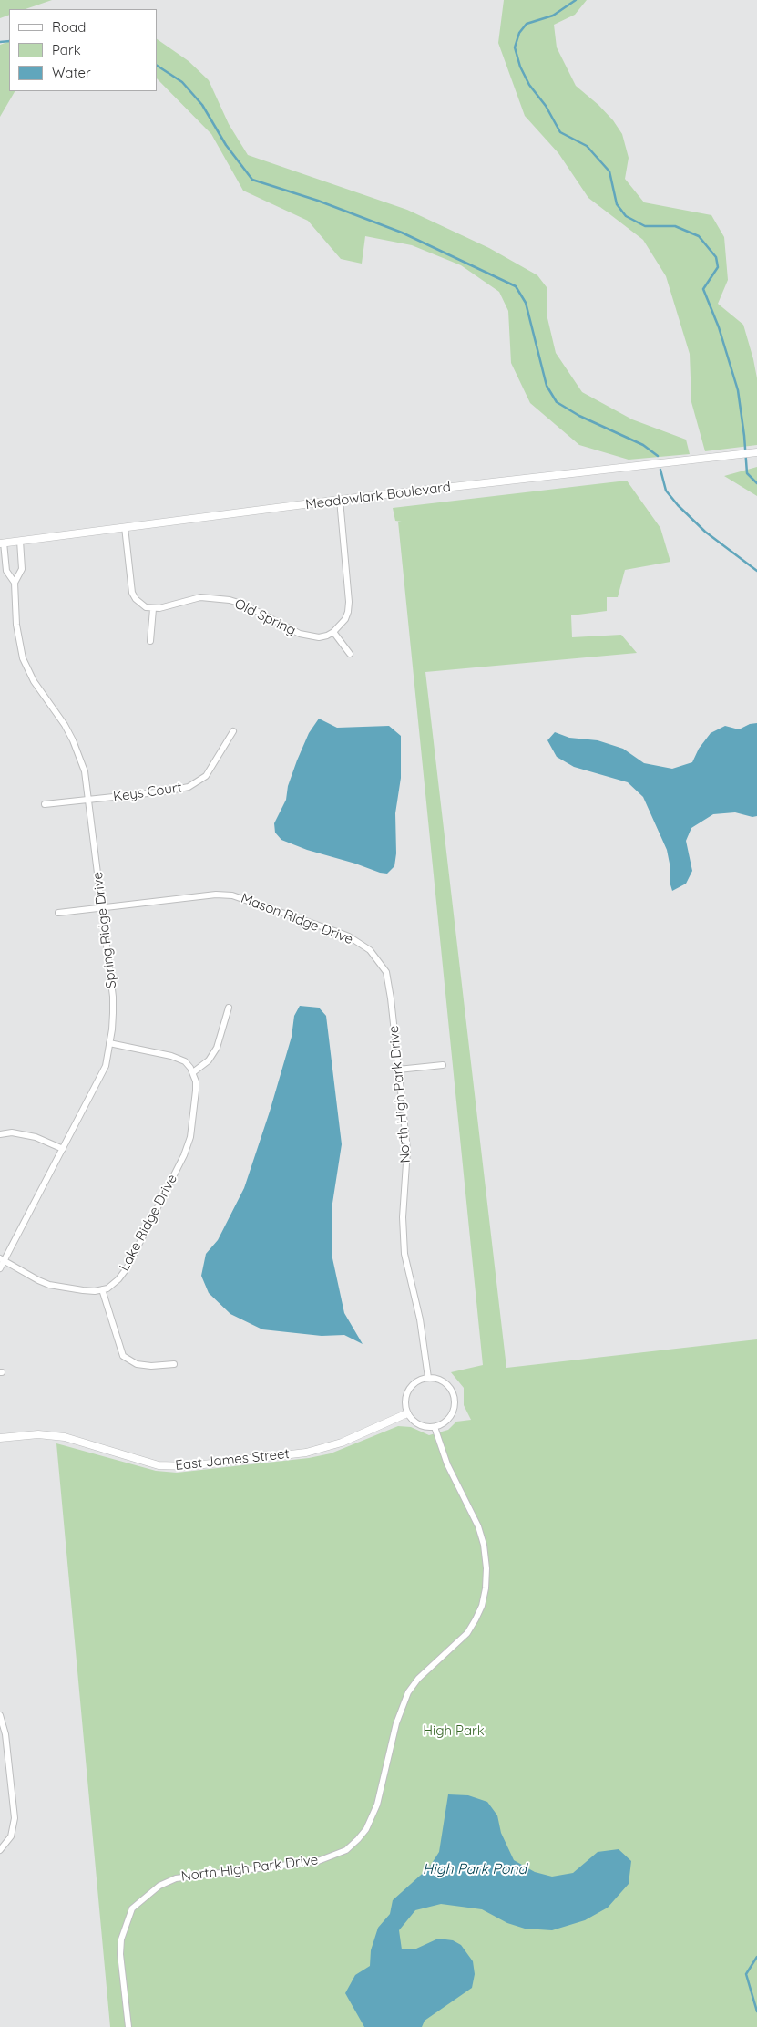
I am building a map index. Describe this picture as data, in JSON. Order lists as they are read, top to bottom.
{
  "streets": {
    "street": [
      "Meadowlark Boulevard",
      "Old Spring",
      "Keys Court",
      "Mason Ridge Drive",
      "Spring Ridge Drive",
      "North High Park Drive",
      "Lake Ridge Drive",
      "East James Street"
    ]
  },
  "crossings": [
    ["Meadowlark Boulevard", "Spring Ridge Drive"],
    ["Keys Court", "Spring Ridge Drive"],
    ["Mason Ridge Drive", "Spring Ridge Drive"],
    ["Mason Ridge Drive", "North High Park Drive"],
    ["North High Park Drive", "East James Street"]
  ],
  "water": ["High Park Pond"],
  "parks": ["High Park"],
  "legend": ["Road", "Park", "Water"]
}
